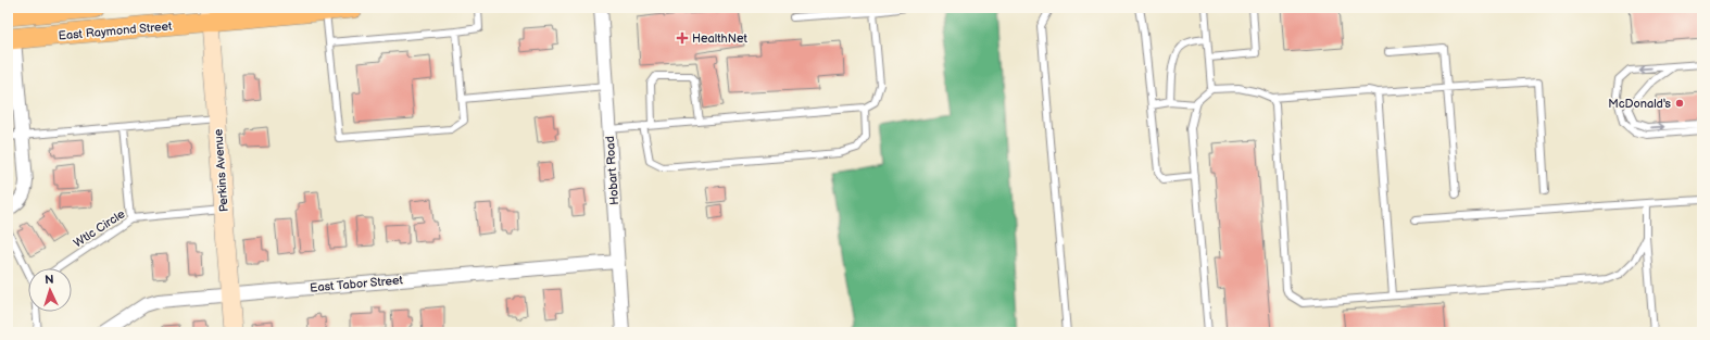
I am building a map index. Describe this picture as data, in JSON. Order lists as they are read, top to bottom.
{
  "streets": {
    "main road": ["East Raymond Street"],
    "street": ["Perkins Avenue", "Hobart Road", "East Tabor Street"],
    "lane": ["Wtlc Circle"]
  },
  "crossings": [
    ["East Raymond Street", "Perkins Avenue"],
    ["Perkins Avenue", "Wtlc Circle"],
    ["Perkins Avenue", "East Tabor Street"],
    ["Hobart Road", "East Tabor Street"]
  ],
  "places": {
    "health": ["HealthNet"],
    "other": ["McDonald's"]
  },
  "north": "top"
}
